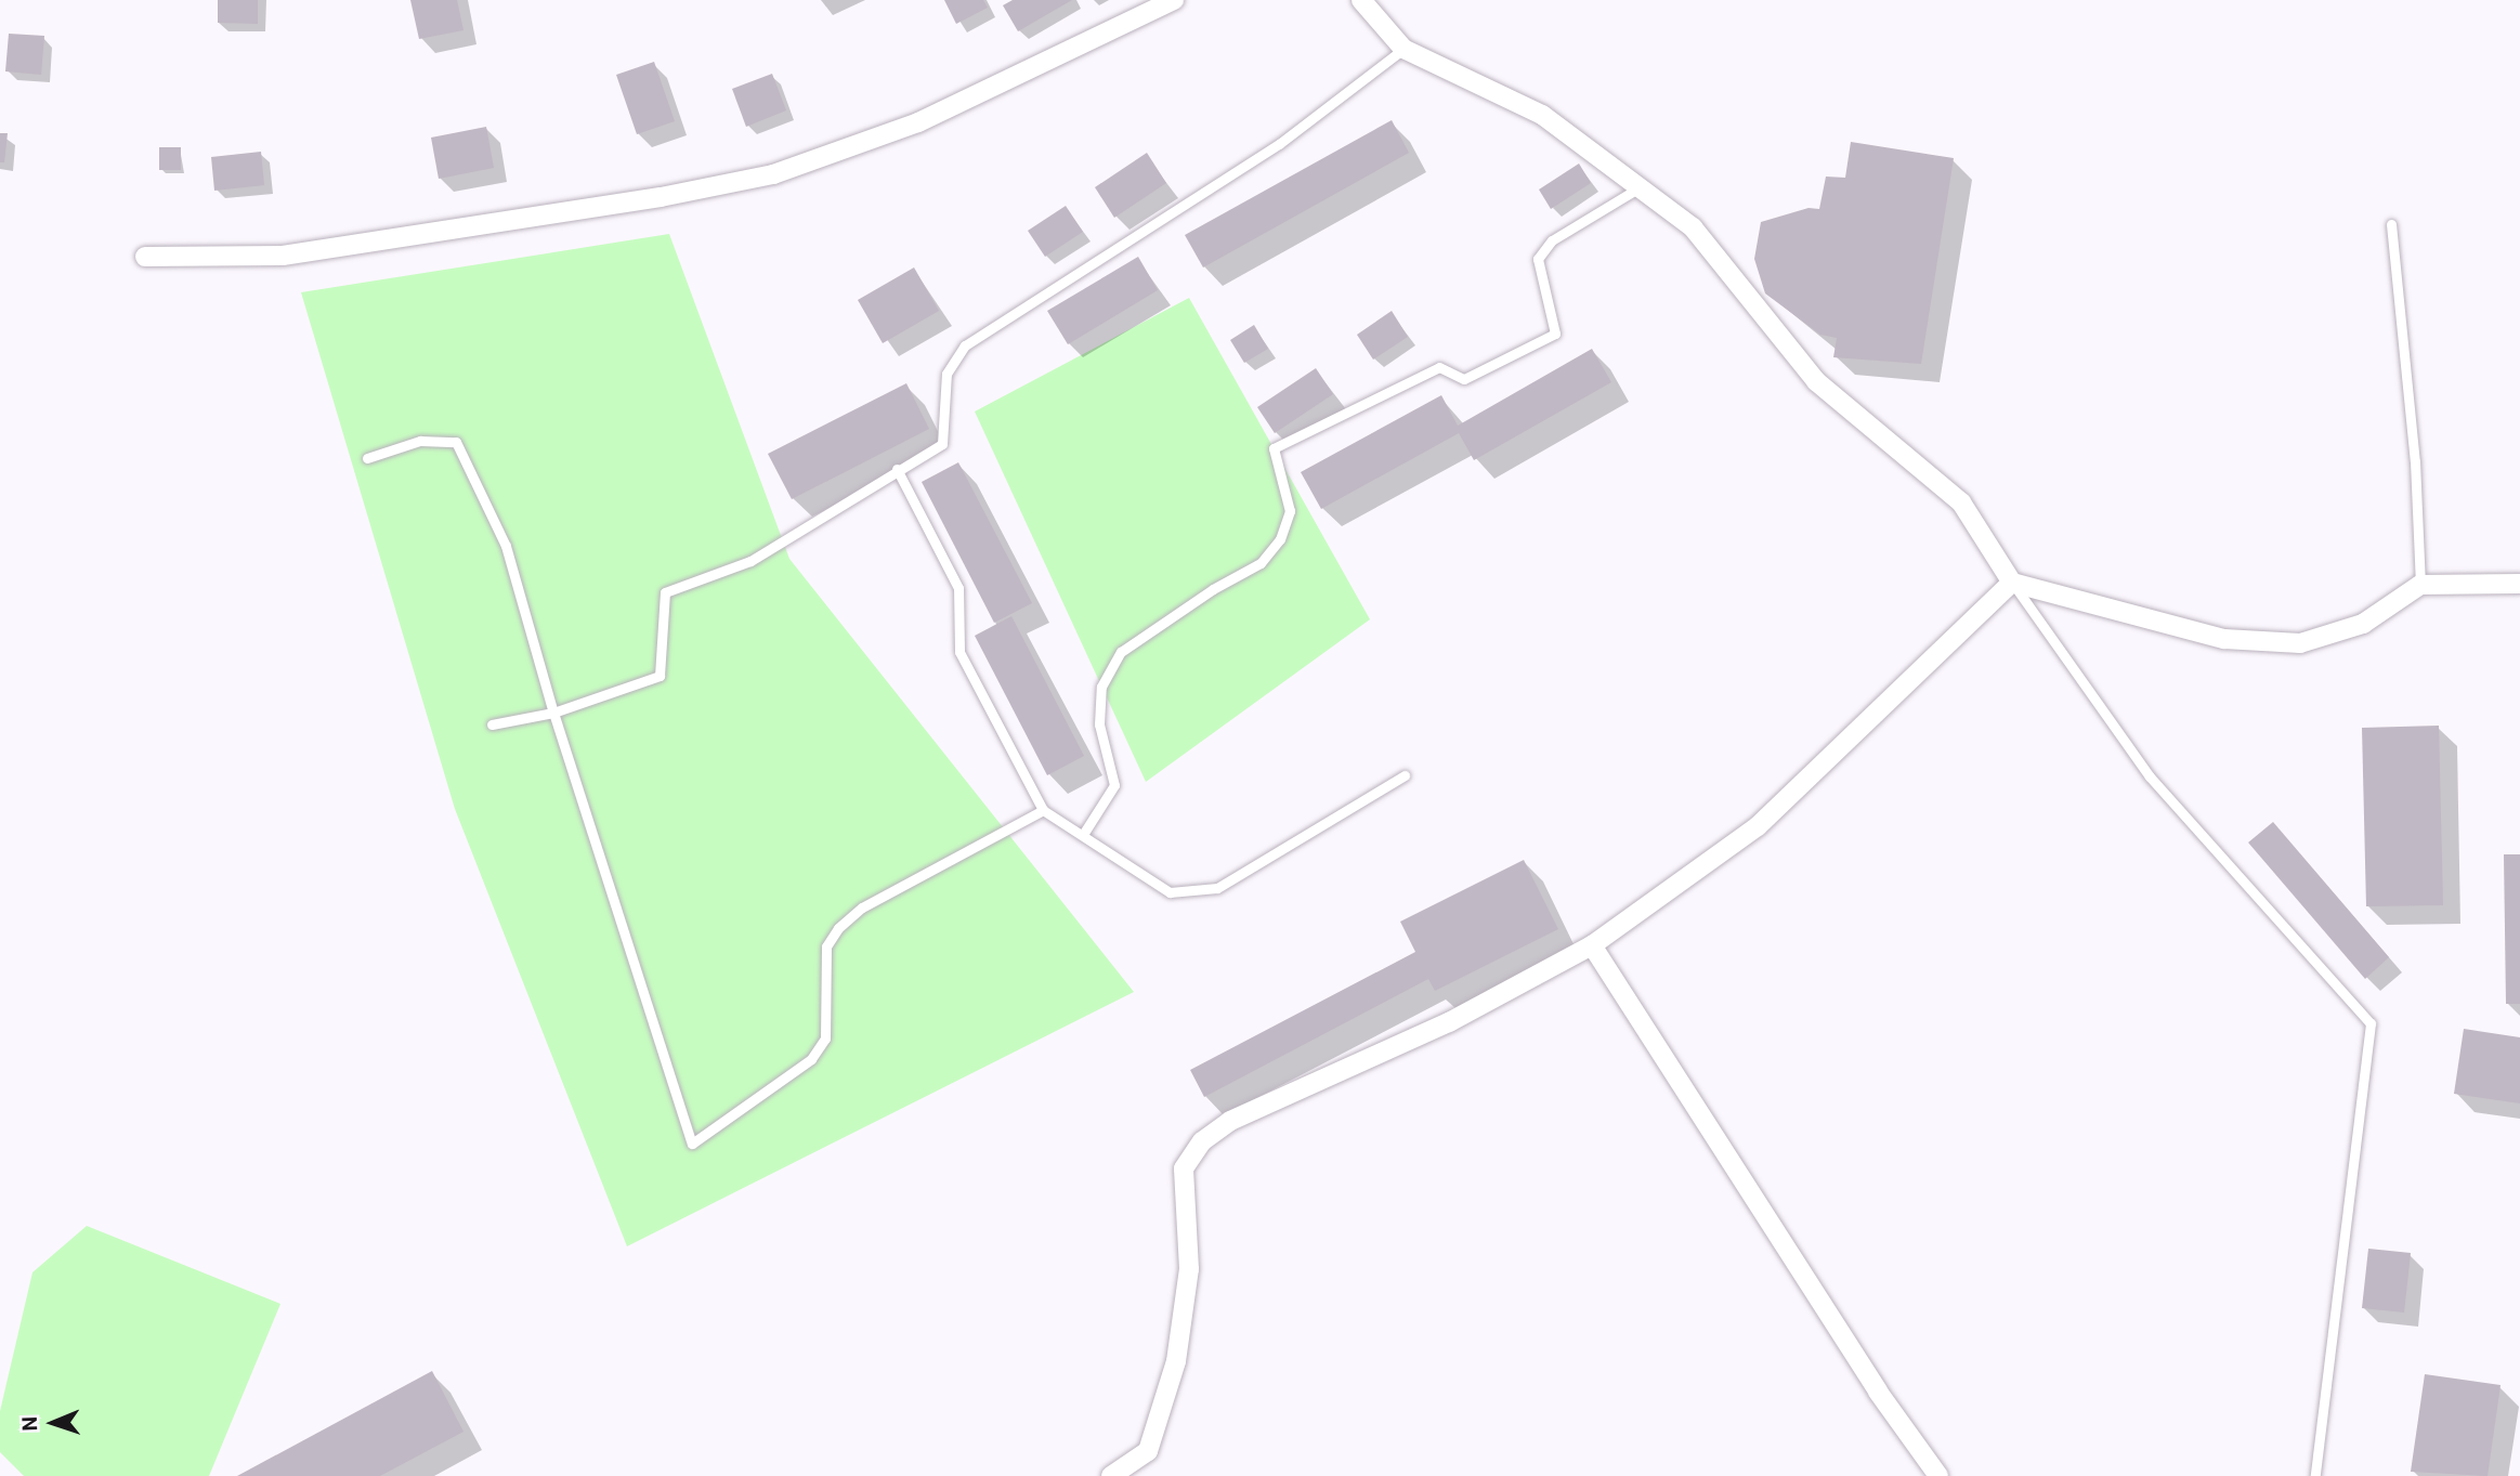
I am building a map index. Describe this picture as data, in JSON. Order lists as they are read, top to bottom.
{
  "north": "left"
}
